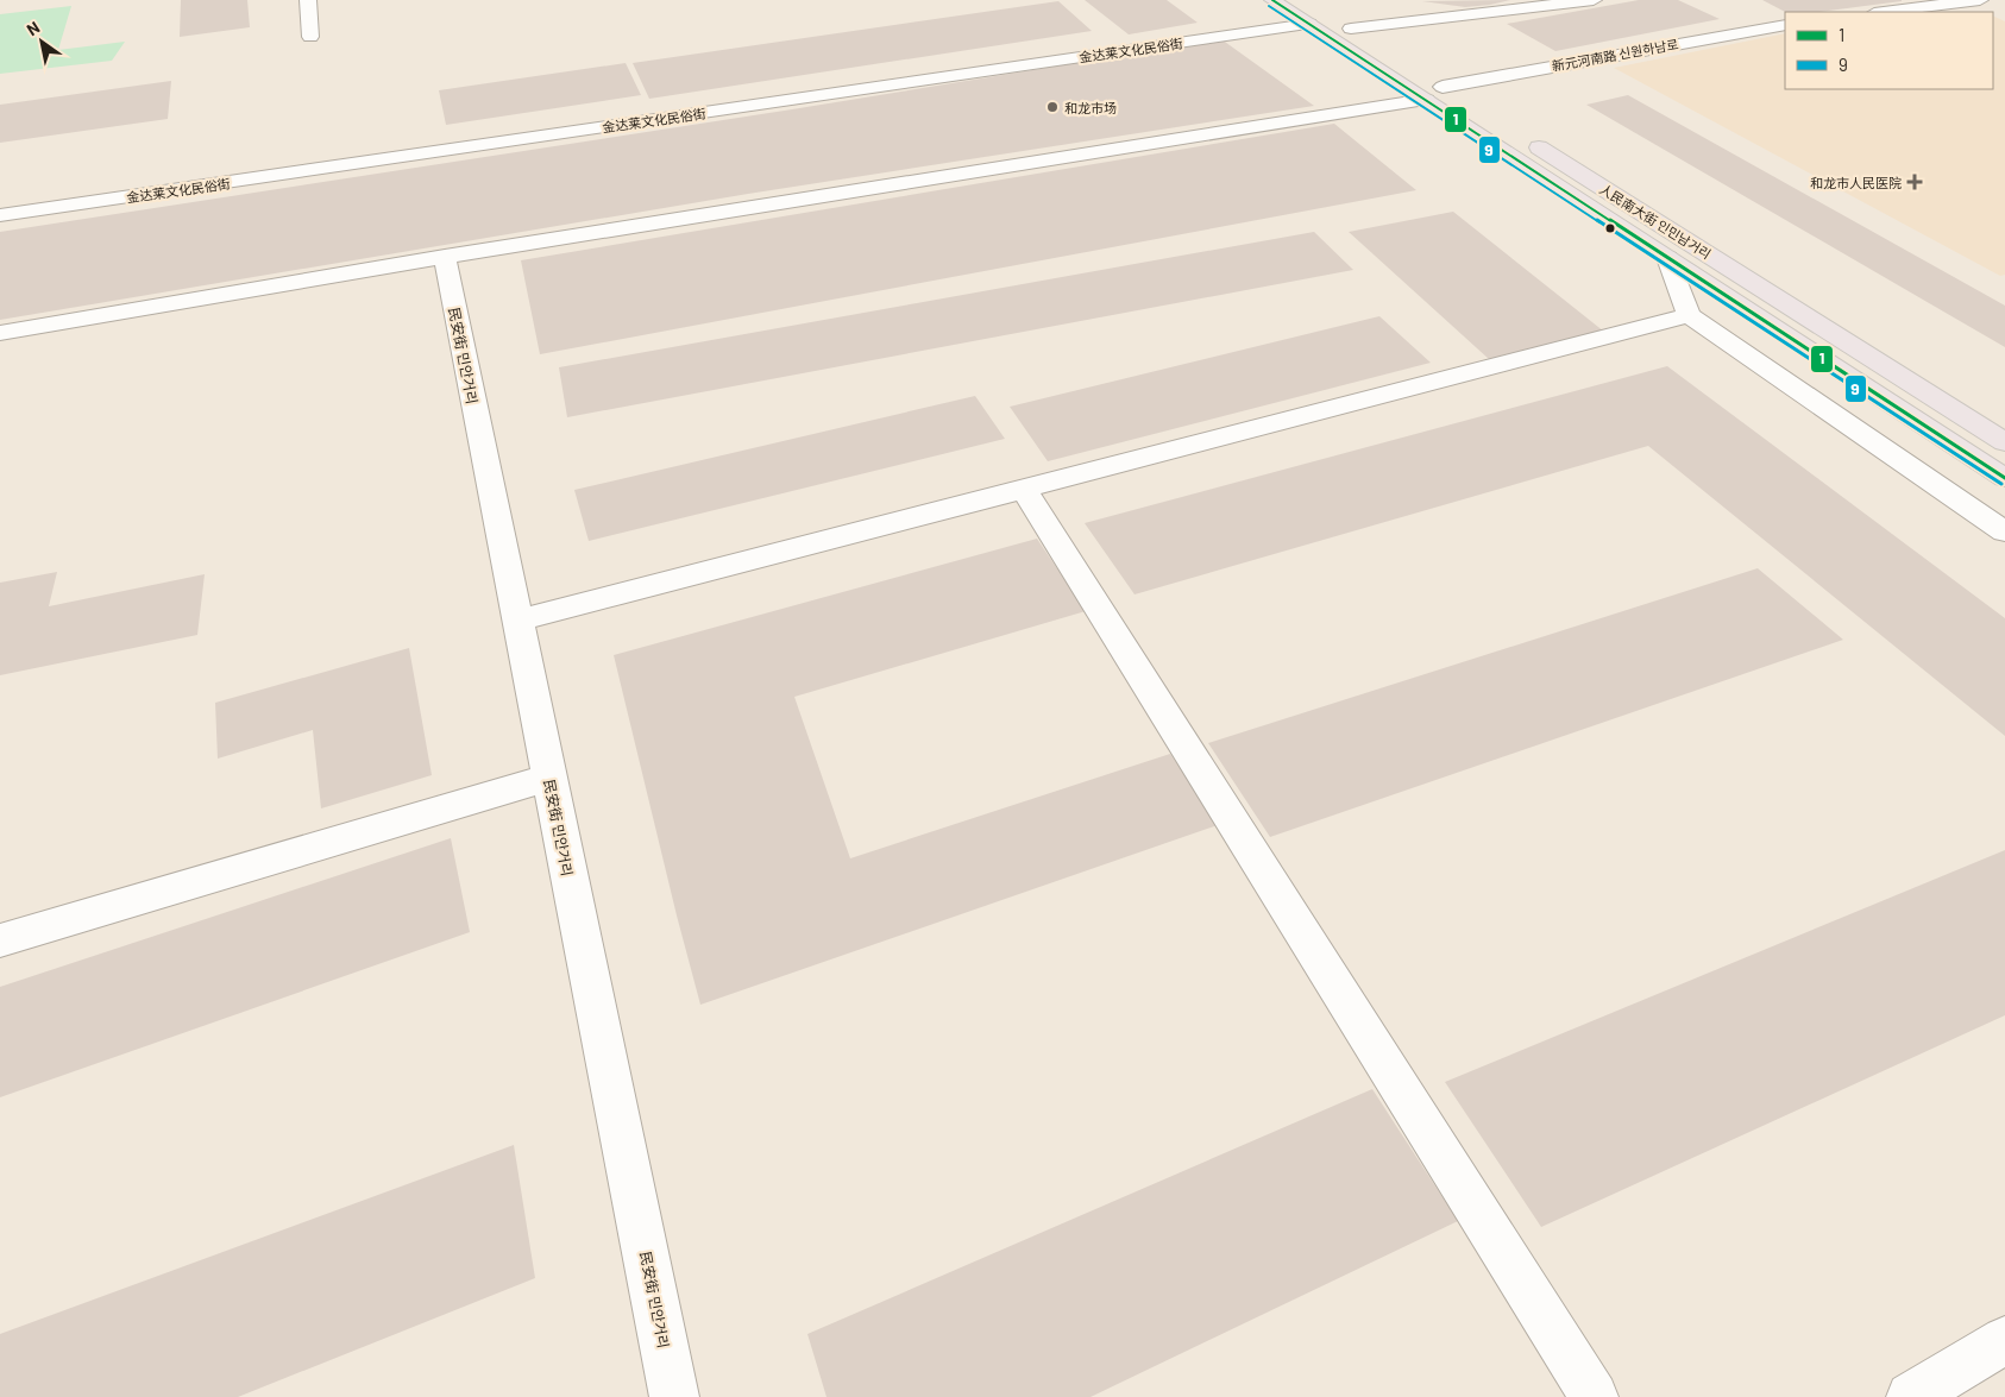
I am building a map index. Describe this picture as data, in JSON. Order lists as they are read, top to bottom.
{
  "streets": {
    "main road": ["人民南大街 인민남거리"],
    "street": ["金达莱文化民俗街", "新元河南路 신원하남로", "民安街 민안거리"]
  },
  "crossings": [
    ["金达莱文化民俗街", "人民南大街 인민남거리"],
    ["新元河南路 신원하남로", "人民南大街 인민남거리"],
    ["新元河南路 신원하남로", "民安街 민안거리"]
  ],
  "places": {
    "other": ["和龙市场"],
    "health": ["和龙市人民医院"]
  },
  "lines": ["transit line 1", "transit line 9"],
  "legend": ["1", "9"],
  "north": "top left"
}
